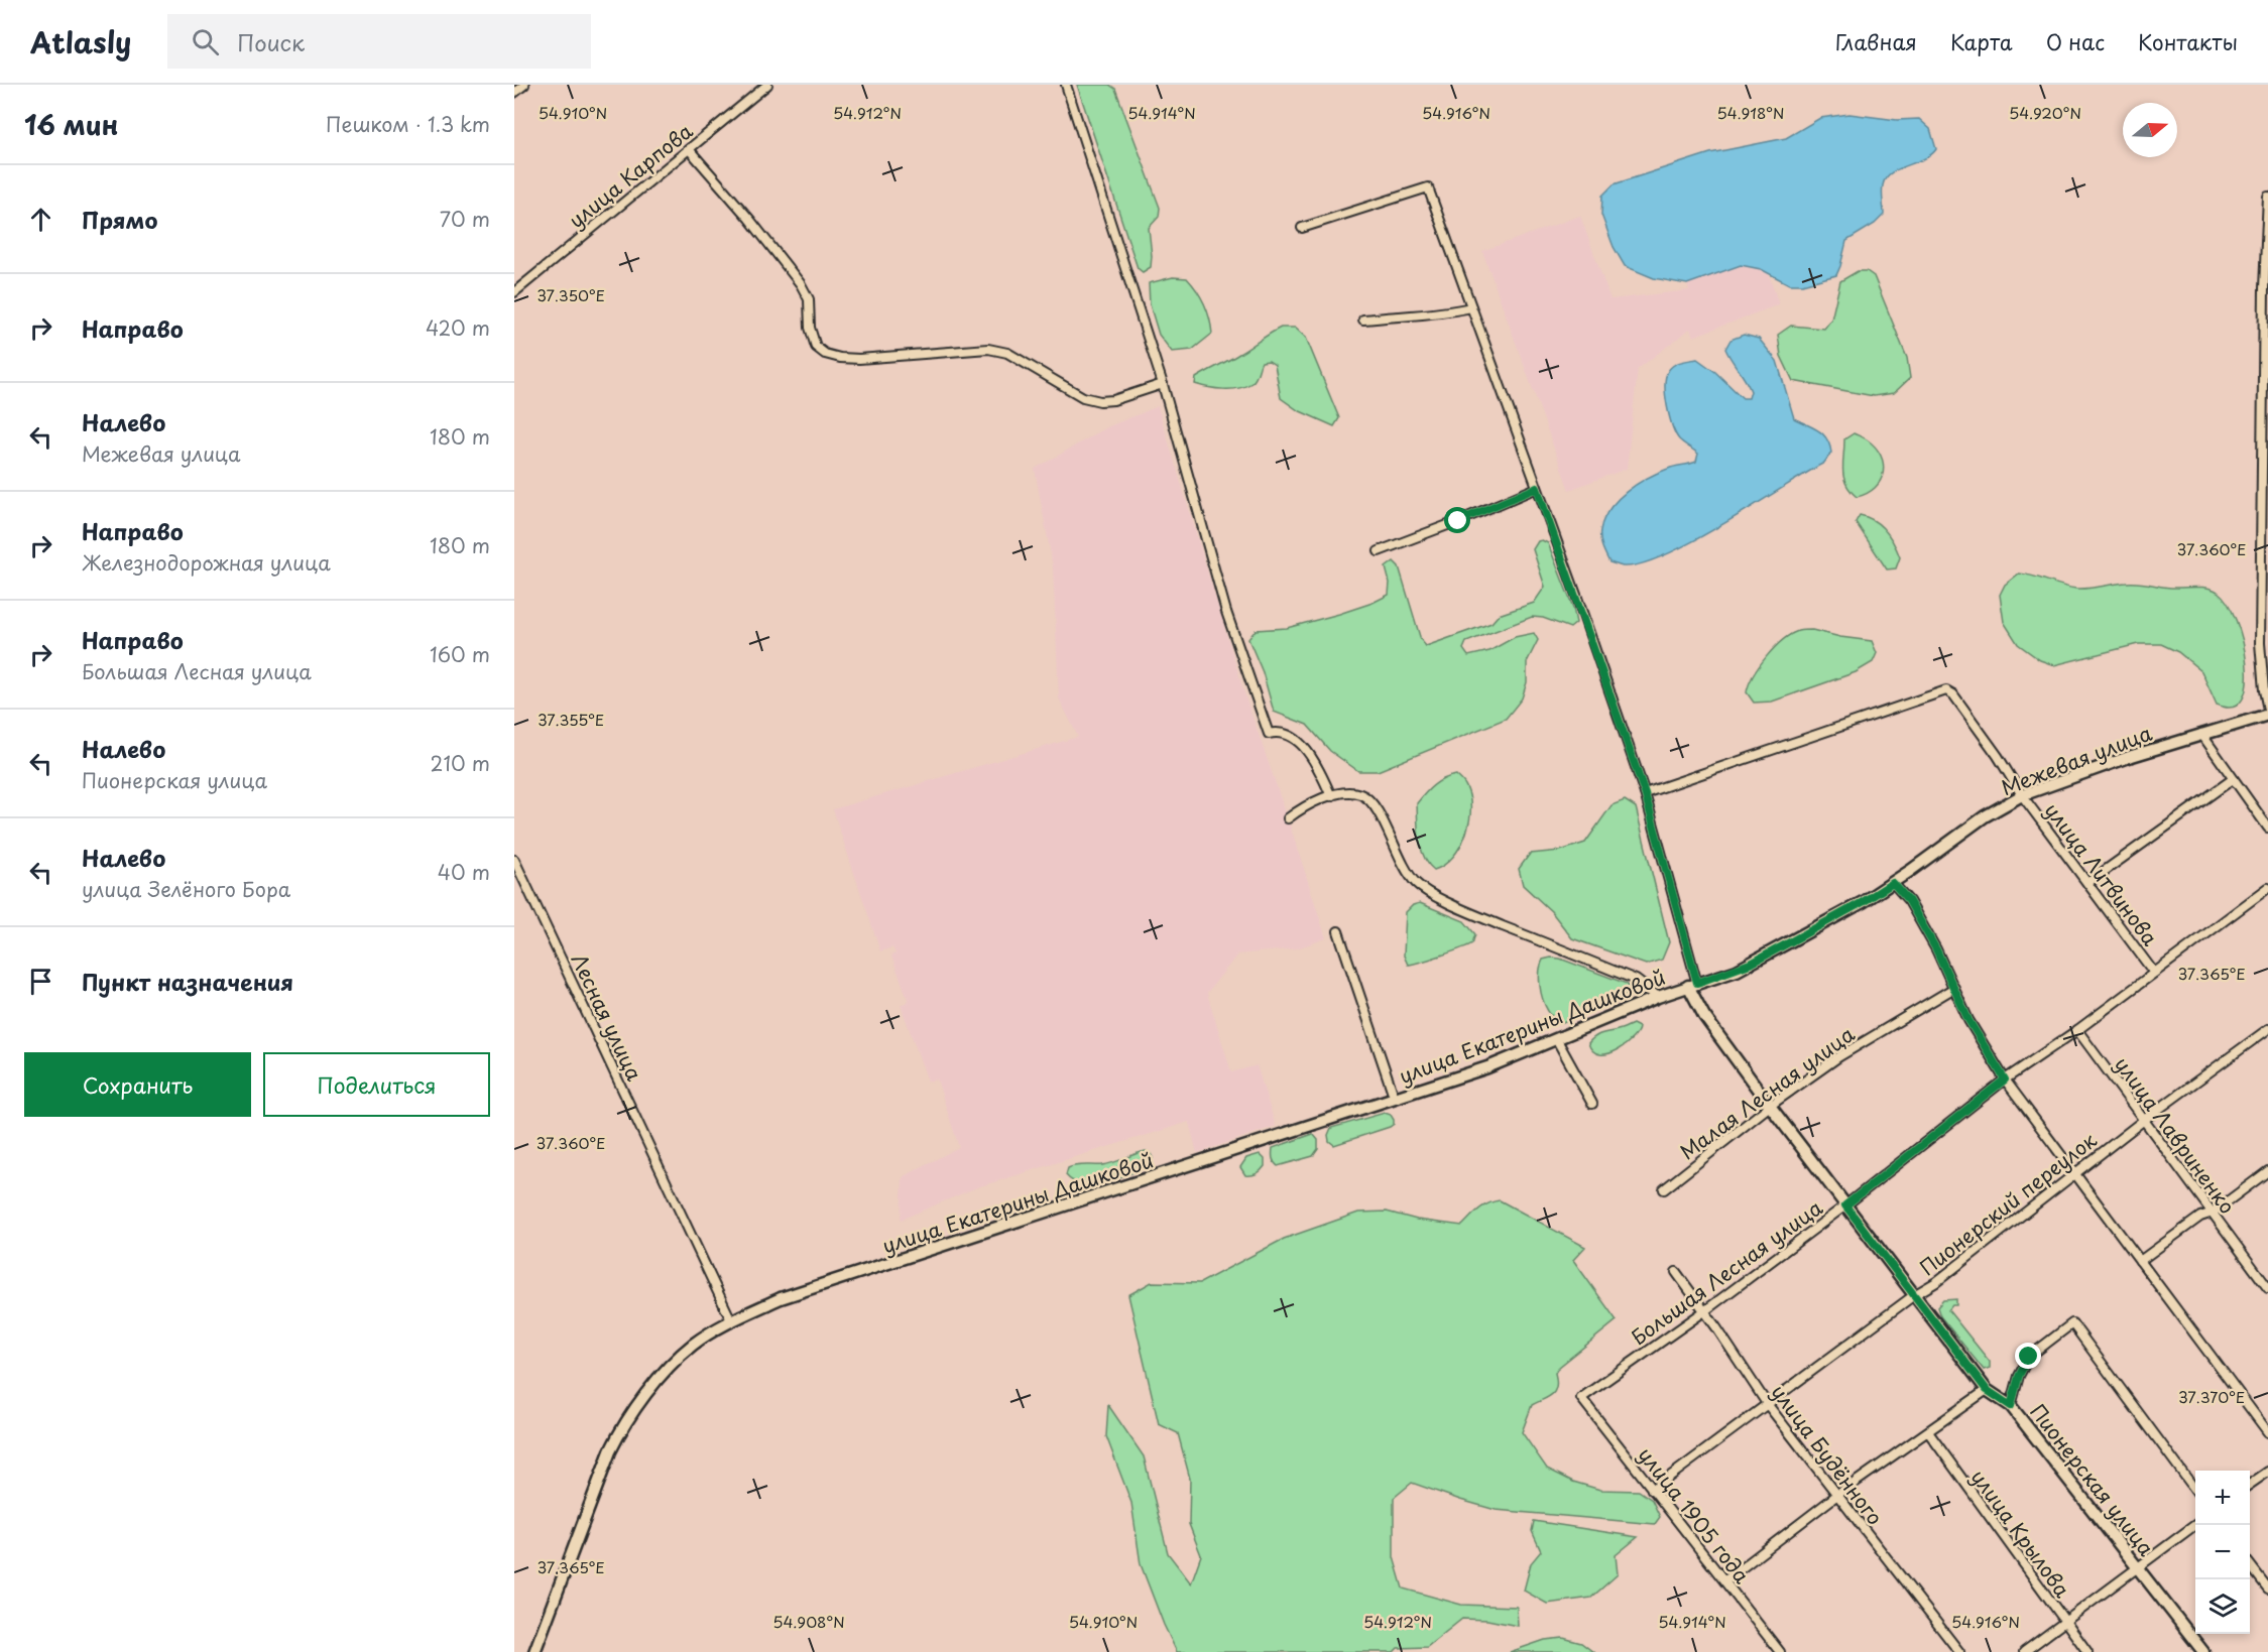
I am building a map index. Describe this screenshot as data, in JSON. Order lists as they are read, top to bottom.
{
  "streets": {
    "street": [
      "улица Карпова",
      "Межевая улица",
      "улица Литвинова",
      "Лесная улица",
      "улица Екатерины Дашковой",
      "Малая Лесная улица",
      "улица Лавриненко",
      "Пионерский переулок",
      "Большая Лесная улица",
      "улица Будённого",
      "Пионерская улица",
      "улица 1905 года",
      "улица Крылова"
    ]
  },
  "crossings": [
    ["Межевая улица", "улица Литвинова"],
    ["Межевая улица", "улица Екатерины Дашковой"],
    ["Межевая улица", "Пионерская улица"],
    ["улица Литвинова", "Большая Лесная улица"],
    ["Лесная улица", "улица Екатерины Дашковой"],
    ["улица Екатерины Дашковой", "Пионерская улица"],
    ["Малая Лесная улица", "Пионерская улица"],
    ["улица Лавриненко", "Пионерский переулок"],
    ["улица Лавриненко", "Большая Лесная улица"],
    ["Пионерский переулок", "улица Будённого"],
    ["Пионерский переулок", "Пионерская улица"],
    ["Пионерский переулок", "улица 1905 года"],
    ["Большая Лесная улица", "улица Будённого"],
    ["Большая Лесная улица", "Пионерская улица"],
    ["Большая Лесная улица", "улица 1905 года"]
  ],
  "north": "right",
  "page": {
    "header": "Atlasly",
    "search": "Поиск",
    "nav": [
      "Главная",
      "Карта",
      "О нас",
      "Контакты"
    ],
    "heading": ["16 мин", "Пешком · 1.3 km"],
    "list": [
      ["Прямо", "70 m"],
      ["Направо", "420 m"],
      ["Налево", "Межевая улица", "180 m"],
      ["Направо", "Железнодорожная улица", "180 m"],
      ["Направо", "Большая Лесная улица", "160 m"],
      ["Налево", "Пионерская улица", "210 m"],
      ["Налево", "улица Зелёного Бора", "40 m"],
      "Пункт назначения"
    ],
    "buttons": ["Сохранить", "Поделиться"],
    "map_buttons": ["+", "−"]
  },
  "coordinates": [
    "54.910°N",
    "54.912°N",
    "54.914°N",
    "54.916°N",
    "54.918°N",
    "54.920°N",
    "37.350°E",
    "37.360°E",
    "37.355°E",
    "37.365°E",
    "37.370°E",
    "54.908°N"
  ]
}
